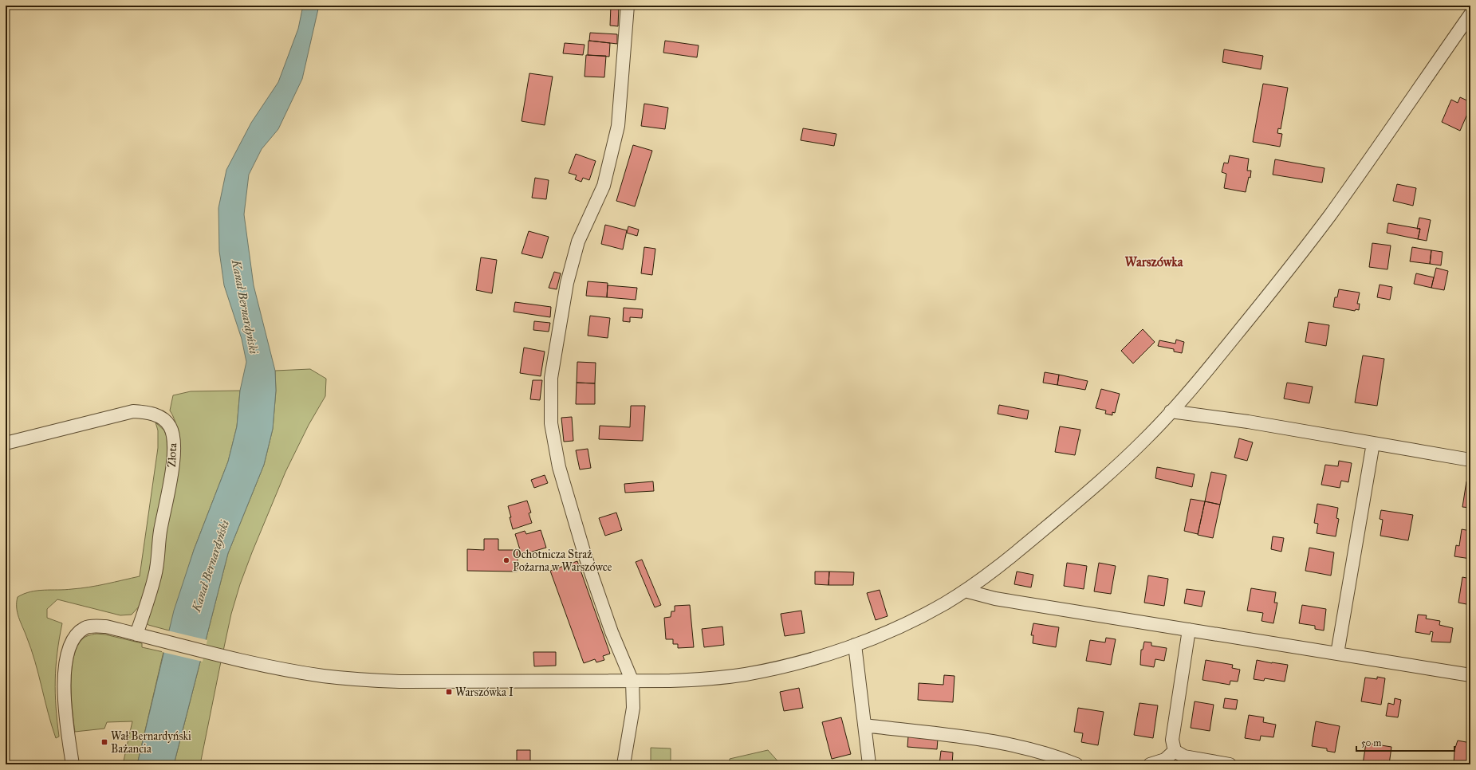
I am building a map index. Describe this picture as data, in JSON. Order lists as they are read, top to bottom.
{
  "streets": {
    "street": ["Złota"]
  },
  "districts": ["Warszówka"],
  "water": ["Kanał Bernardyński"],
  "places": {
    "other": ["Ochotnicza Straż Pożarna w Warszówce"],
    "transit": ["Warszówka I", "Wał Bernardyński Bażancia"]
  },
  "scale_bar": "50 m"
}
